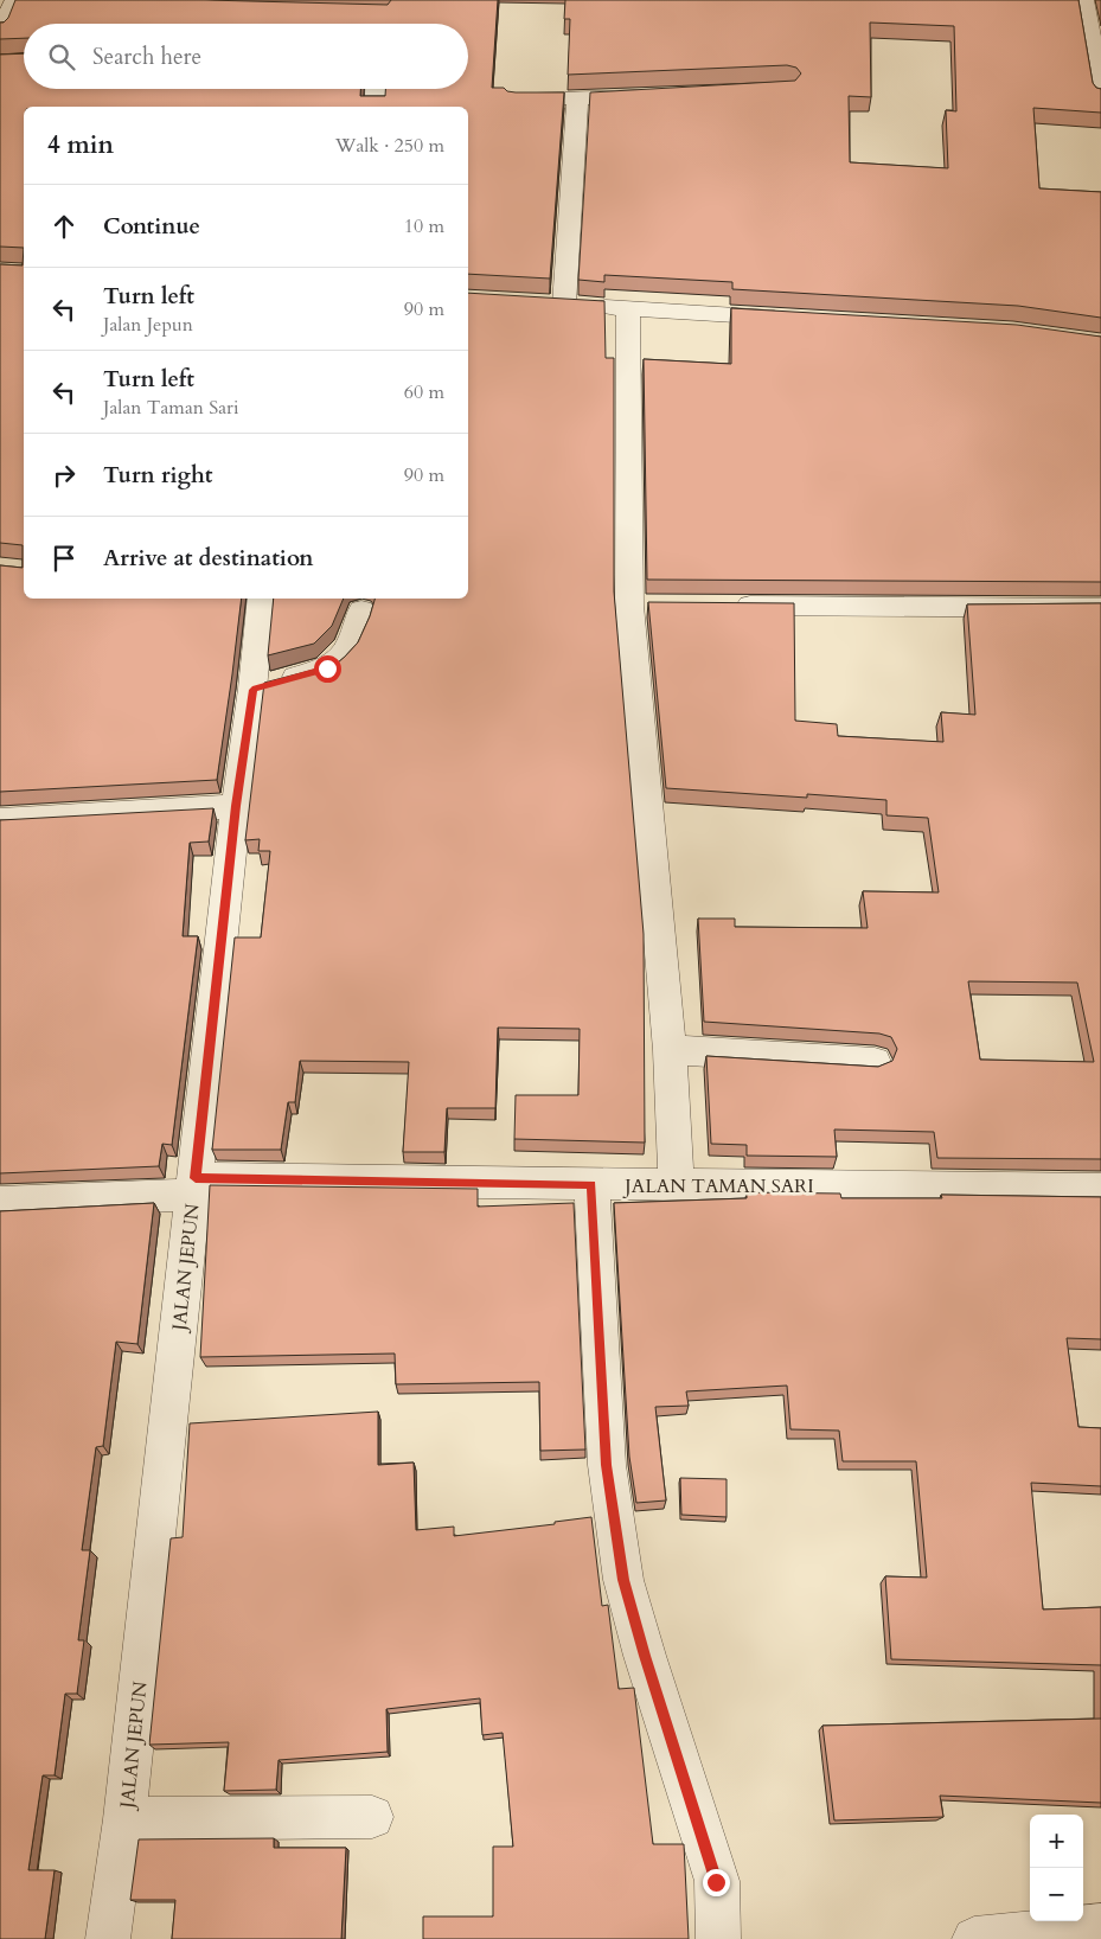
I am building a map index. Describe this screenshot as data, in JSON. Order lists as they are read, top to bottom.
{
  "streets": {
    "street": ["JALAN TAMAN SARI", "JALAN JEPUN"]
  },
  "crossings": [
    ["JALAN TAMAN SARI", "JALAN JEPUN"]
  ],
  "page": {
    "search": "Search here",
    "heading": ["4 min", "Walk · 250 m"],
    "list": [
      ["Continue", "10 m"],
      ["Turn left", "Jalan Jepun", "90 m"],
      ["Turn left", "Jalan Taman Sari", "60 m"],
      ["Turn right", "90 m"],
      "Arrive at destination"
    ],
    "map_buttons": ["+", "−"]
  }
}
